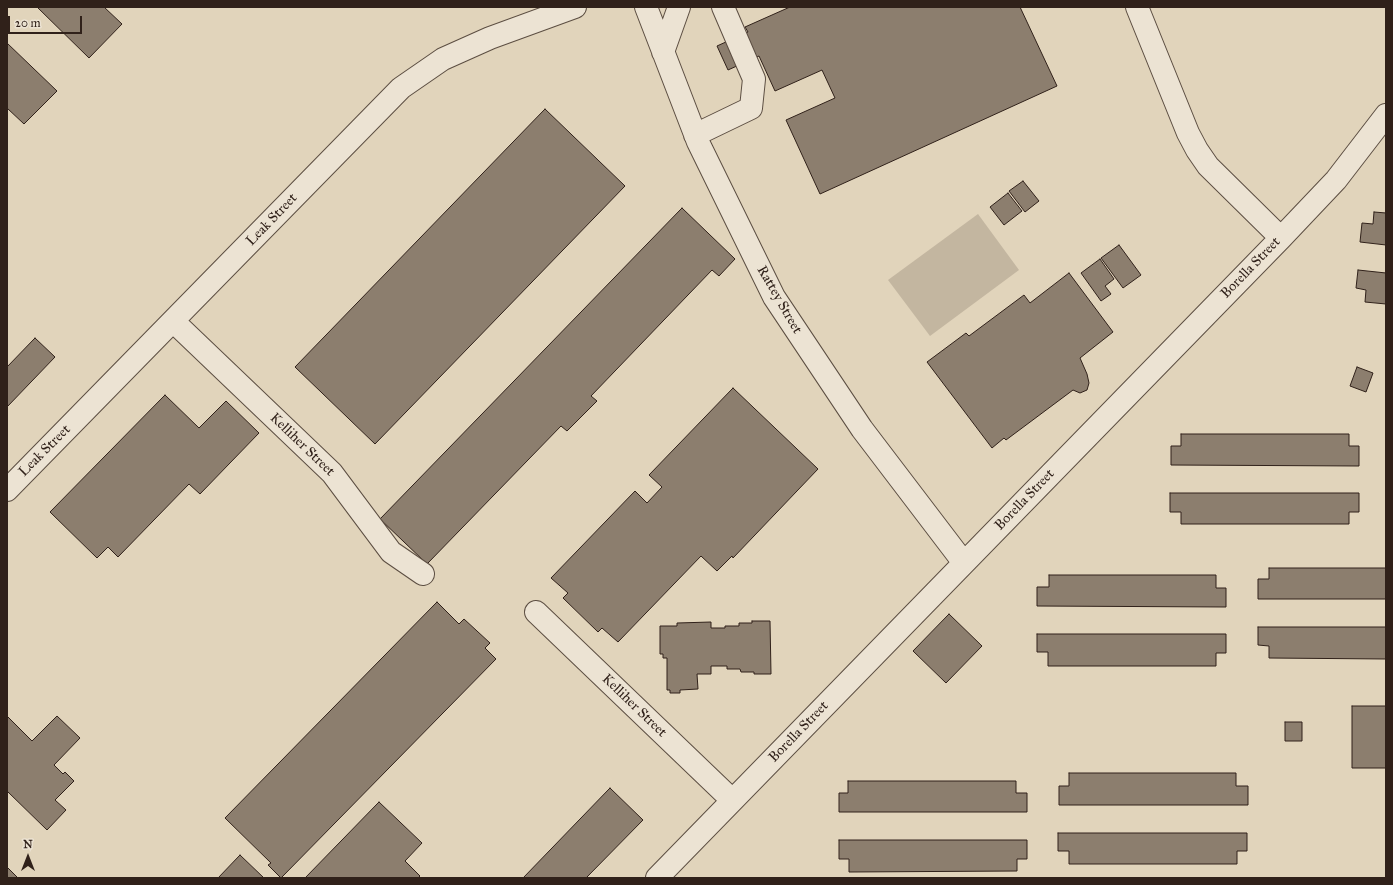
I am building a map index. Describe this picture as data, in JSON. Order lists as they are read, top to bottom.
{
  "streets": {
    "lane": [
      "Leak Street",
      "Borella Street",
      "Rattey Street",
      "Kelliher Street"
    ]
  },
  "crossings": [
    ["Leak Street", "Kelliher Street"],
    ["Borella Street", "Rattey Street"],
    ["Borella Street", "Kelliher Street"]
  ],
  "scale_bar": "20 m",
  "north": "top"
}
